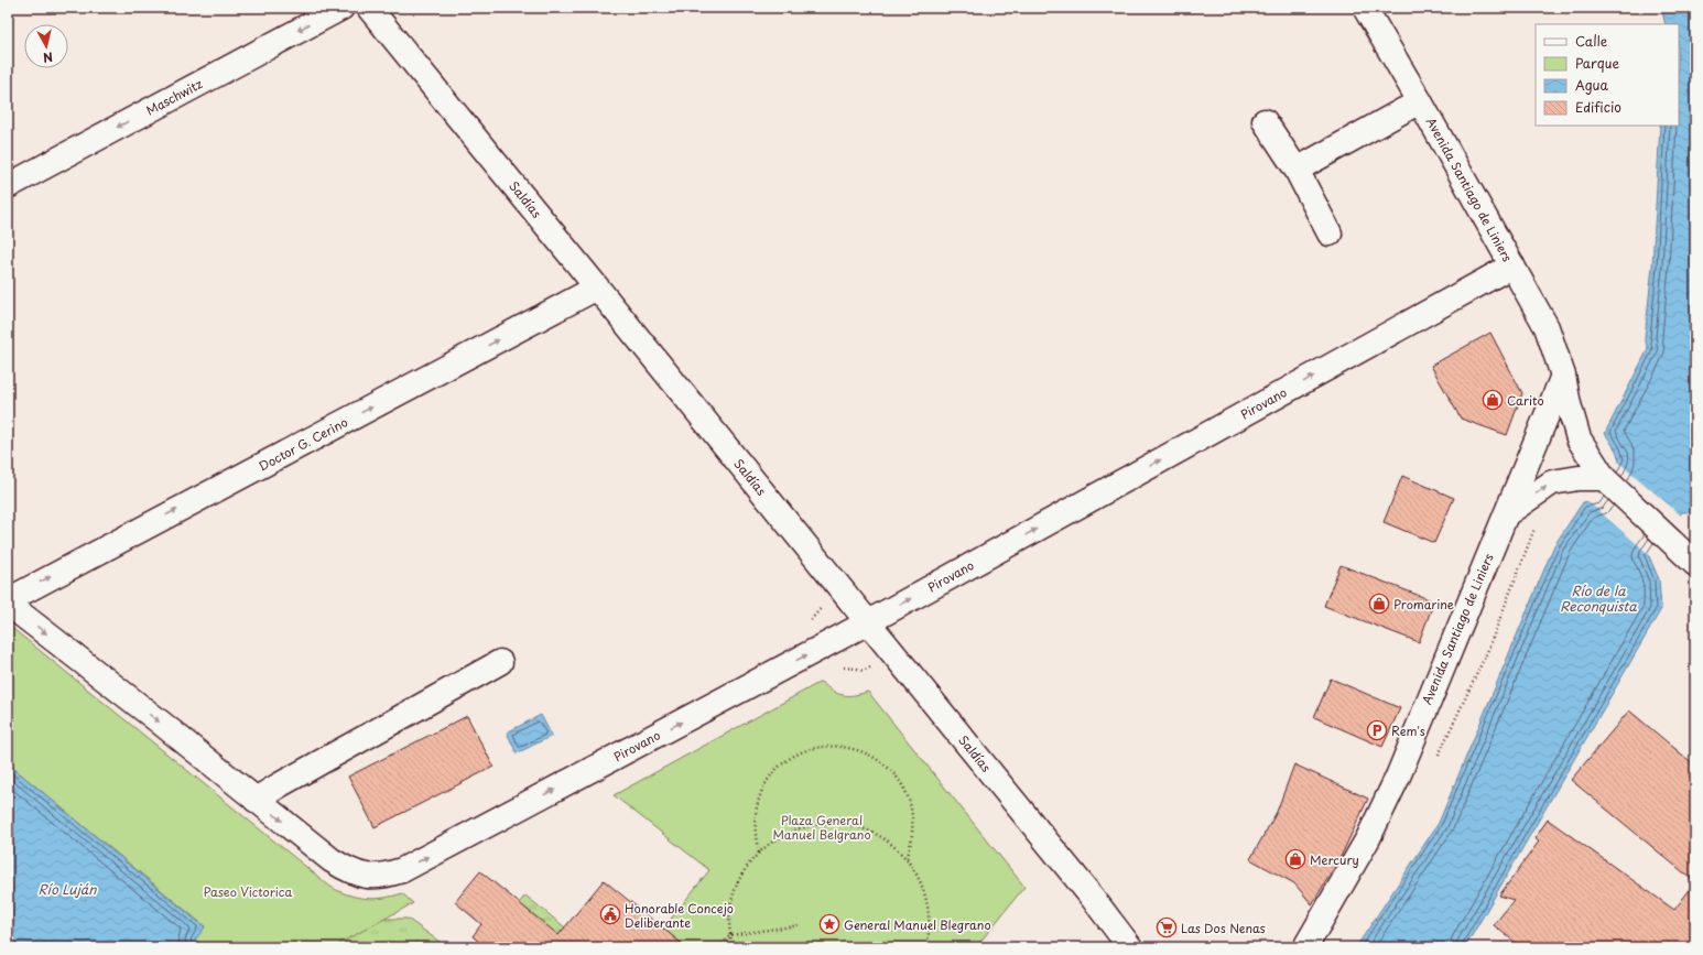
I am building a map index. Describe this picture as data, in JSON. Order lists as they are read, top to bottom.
{
  "streets": {
    "street": [
      "Maschwitz",
      "Avenida Santiago de Liniers",
      "Saldías",
      "Pirovano",
      "Doctor G. Cerino"
    ]
  },
  "crossings": [
    ["Avenida Santiago de Liniers", "Pirovano"],
    ["Saldías", "Pirovano"],
    ["Saldías", "Doctor G. Cerino"]
  ],
  "one_way": ["Maschwitz", "Doctor G. Cerino"],
  "water": ["Río de la Reconquista", "Río Luján"],
  "parks": ["Plaza General Manuel Belgrano", "Paseo Victorica"],
  "places": {
    "shop": ["Carito", "Promarine", "Mercury"],
    "parking": ["Rem's"],
    "public building": ["Honorable Concejo Deliberante"],
    "place": ["General Manuel Blegrano"],
    "supermarket": ["Las Dos Nenas"]
  },
  "legend": [
    "Calle",
    "Parque",
    "Agua",
    "Edificio"
  ],
  "north": "bottom"
}
